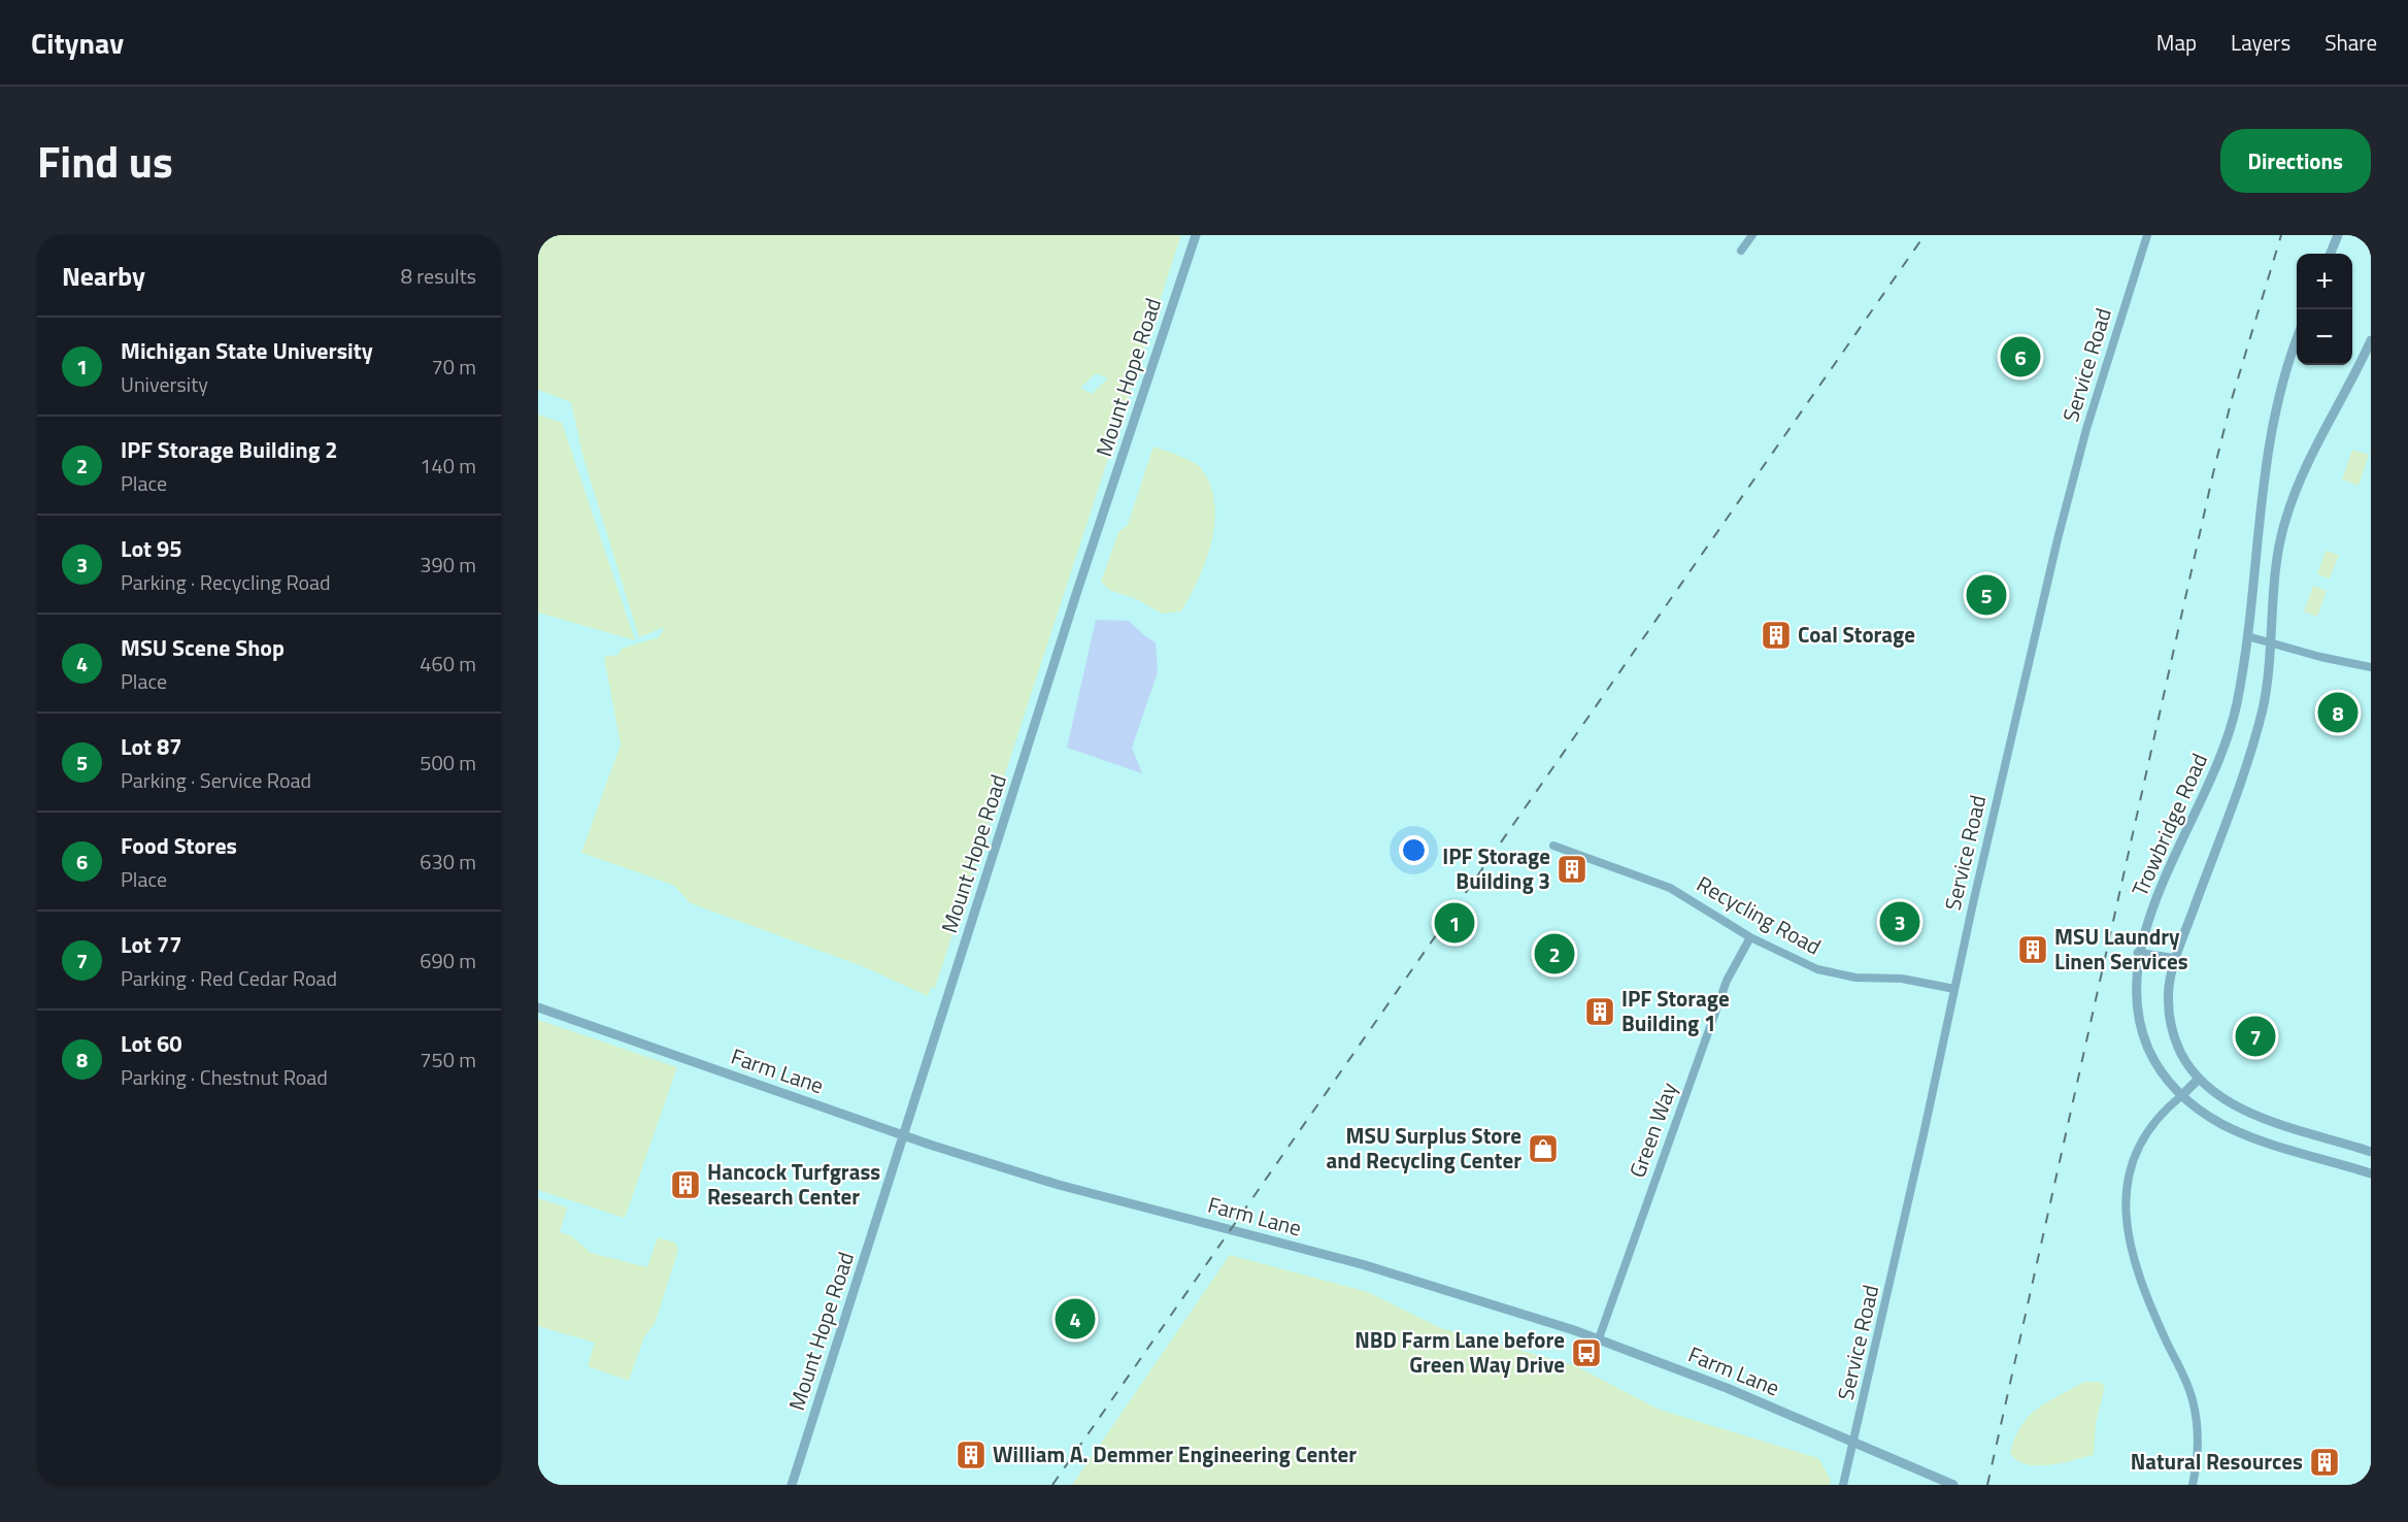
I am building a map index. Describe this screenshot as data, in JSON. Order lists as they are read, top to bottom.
{
  "streets": {
    "street": [
      "Service Road",
      "Mount Hope Road",
      "Trowbridge Road",
      "Recycling Road",
      "Farm Lane",
      "Green Way"
    ]
  },
  "crossings": [
    ["Service Road", "Recycling Road"],
    ["Service Road", "Farm Lane"],
    ["Mount Hope Road", "Farm Lane"],
    ["Recycling Road", "Green Way"],
    ["Farm Lane", "Green Way"]
  ],
  "places": {
    "building": [
      "Coal Storage",
      "IPF Storage Building 3",
      "MSU Laundry Linen Services",
      "IPF Storage Building 1",
      "Hancock Turfgrass Research Center",
      "William A. Demmer Engineering Center",
      "Natural Resources"
    ],
    "shop": ["MSU Surplus Store and Recycling Center"],
    "bus stop": ["NBD Farm Lane before Green Way Drive"]
  },
  "page": {
    "header": "Citynav",
    "nav": ["Map", "Layers", "Share"],
    "title": "Find us",
    "buttons": "Directions",
    "heading": ["Nearby", "8 results"],
    "map_buttons": ["+", "−"],
    "list": [
      {
        "mark": "1",
        "name": "Michigan State University",
        "note": "University",
        "value": "70 m"
      },
      {
        "mark": "2",
        "name": "IPF Storage Building 2",
        "note": "Place",
        "value": "140 m"
      },
      {
        "mark": "3",
        "name": "Lot 95",
        "note": "Parking · Recycling Road",
        "value": "390 m"
      },
      {
        "mark": "4",
        "name": "MSU Scene Shop",
        "note": "Place",
        "value": "460 m"
      },
      {
        "mark": "5",
        "name": "Lot 87",
        "note": "Parking · Service Road",
        "value": "500 m"
      },
      {
        "mark": "6",
        "name": "Food Stores",
        "note": "Place",
        "value": "630 m"
      },
      {
        "mark": "7",
        "name": "Lot 77",
        "note": "Parking · Red Cedar Road",
        "value": "690 m"
      },
      {
        "mark": "8",
        "name": "Lot 60",
        "note": "Parking · Chestnut Road",
        "value": "750 m"
      }
    ],
    "pins": [
      "6",
      "5",
      "8",
      "3",
      "1",
      "2",
      "7",
      "4"
    ]
  }
}
